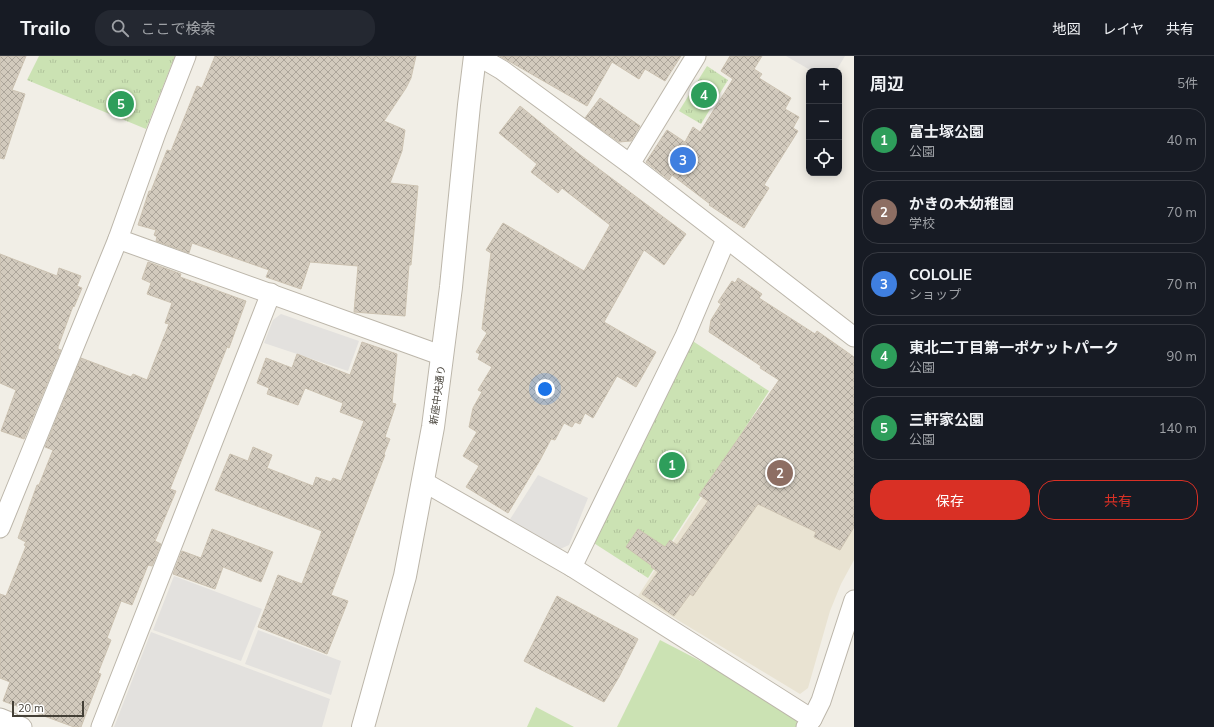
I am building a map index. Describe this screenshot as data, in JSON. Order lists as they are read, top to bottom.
{
  "streets": {
    "street": ["新座中央通り"]
  },
  "scale_bar": "20 m",
  "page": {
    "header": "Trailo",
    "search": "ここで検索",
    "nav": ["地図", "レイヤ", "共有"],
    "heading": ["周辺", "5件"],
    "map_buttons": ["+", "−"],
    "pins": [
      "4",
      "5",
      "3",
      "1",
      "2"
    ],
    "list": [
      {
        "mark": "1",
        "name": "富士塚公園",
        "note": "公園",
        "value": "40 m"
      },
      {
        "mark": "2",
        "name": "かきの木幼稚園",
        "note": "学校",
        "value": "70 m"
      },
      {
        "mark": "3",
        "name": "COLOLIE",
        "note": "ショップ",
        "value": "70 m"
      },
      {
        "mark": "4",
        "name": "東北二丁目第一ポケットパーク",
        "note": "公園",
        "value": "90 m"
      },
      {
        "mark": "5",
        "name": "三軒家公園",
        "note": "公園",
        "value": "140 m"
      }
    ],
    "buttons": ["保存", "共有"],
    "scale": "20 m"
  }
}
